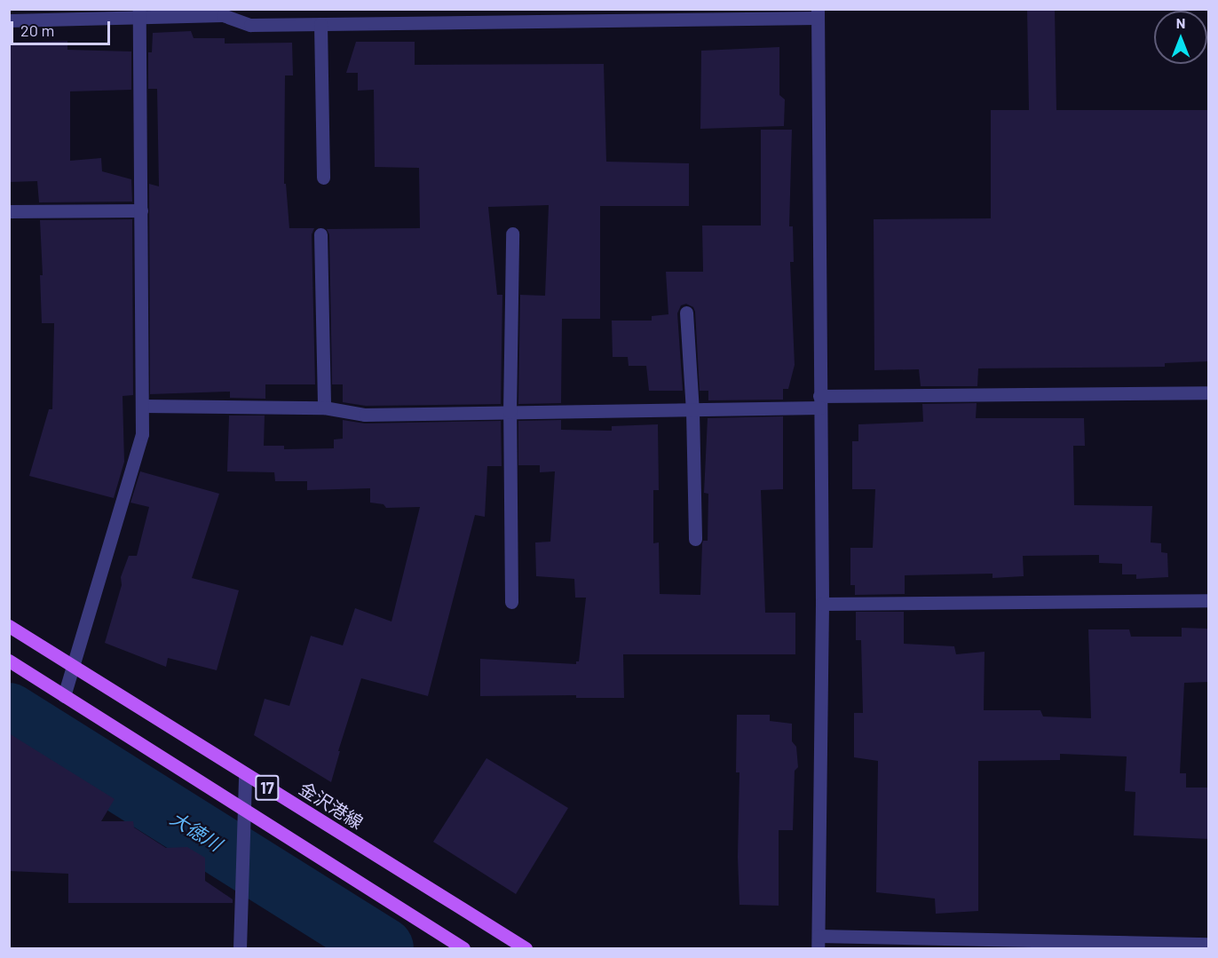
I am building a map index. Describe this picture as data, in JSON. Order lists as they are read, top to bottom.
{
  "streets": {
    "main road": ["17", "金沢港線"]
  },
  "water": ["大徳川"],
  "scale_bar": "20 m",
  "north": "top"
}
